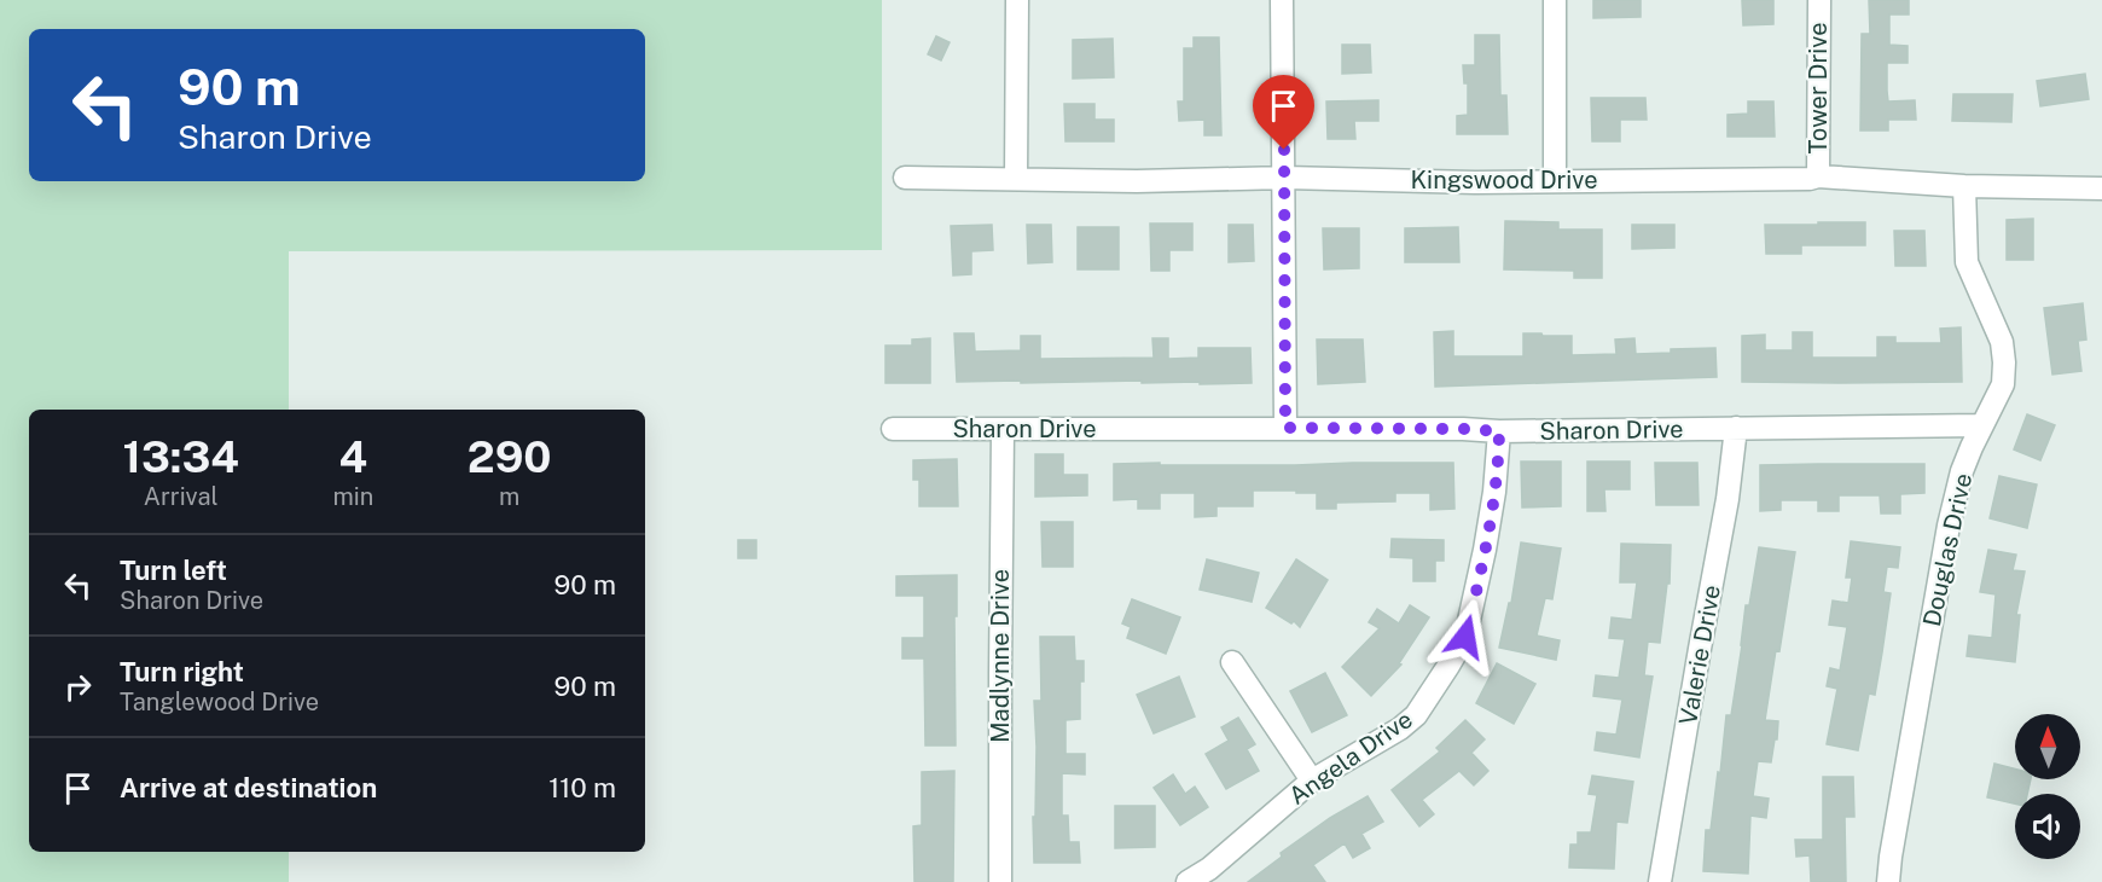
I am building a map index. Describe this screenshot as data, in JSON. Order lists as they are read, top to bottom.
{
  "streets": {
    "street": [
      "Tower Drive",
      "Kingswood Drive",
      "Sharon Drive",
      "Douglas Drive",
      "Valerie Drive",
      "Madlynne Drive",
      "Angela Drive"
    ]
  },
  "crossings": [
    ["Tower Drive", "Kingswood Drive"],
    ["Kingswood Drive", "Douglas Drive"],
    ["Sharon Drive", "Douglas Drive"],
    ["Sharon Drive", "Valerie Drive"],
    ["Sharon Drive", "Madlynne Drive"],
    ["Sharon Drive", "Angela Drive"]
  ],
  "north": "top",
  "page": {
    "turn": ["90 m", "Sharon Drive"],
    "eta": [
      "13:34",
      "Arrival",
      "4",
      "min",
      "290",
      "m"
    ],
    "list": [
      {
        "name": "Turn left",
        "note": "Sharon Drive",
        "value": "90 m"
      },
      {
        "name": "Turn right",
        "note": "Tanglewood Drive",
        "value": "90 m"
      },
      {
        "name": "Arrive at destination",
        "value": "110 m"
      }
    ]
  }
}
